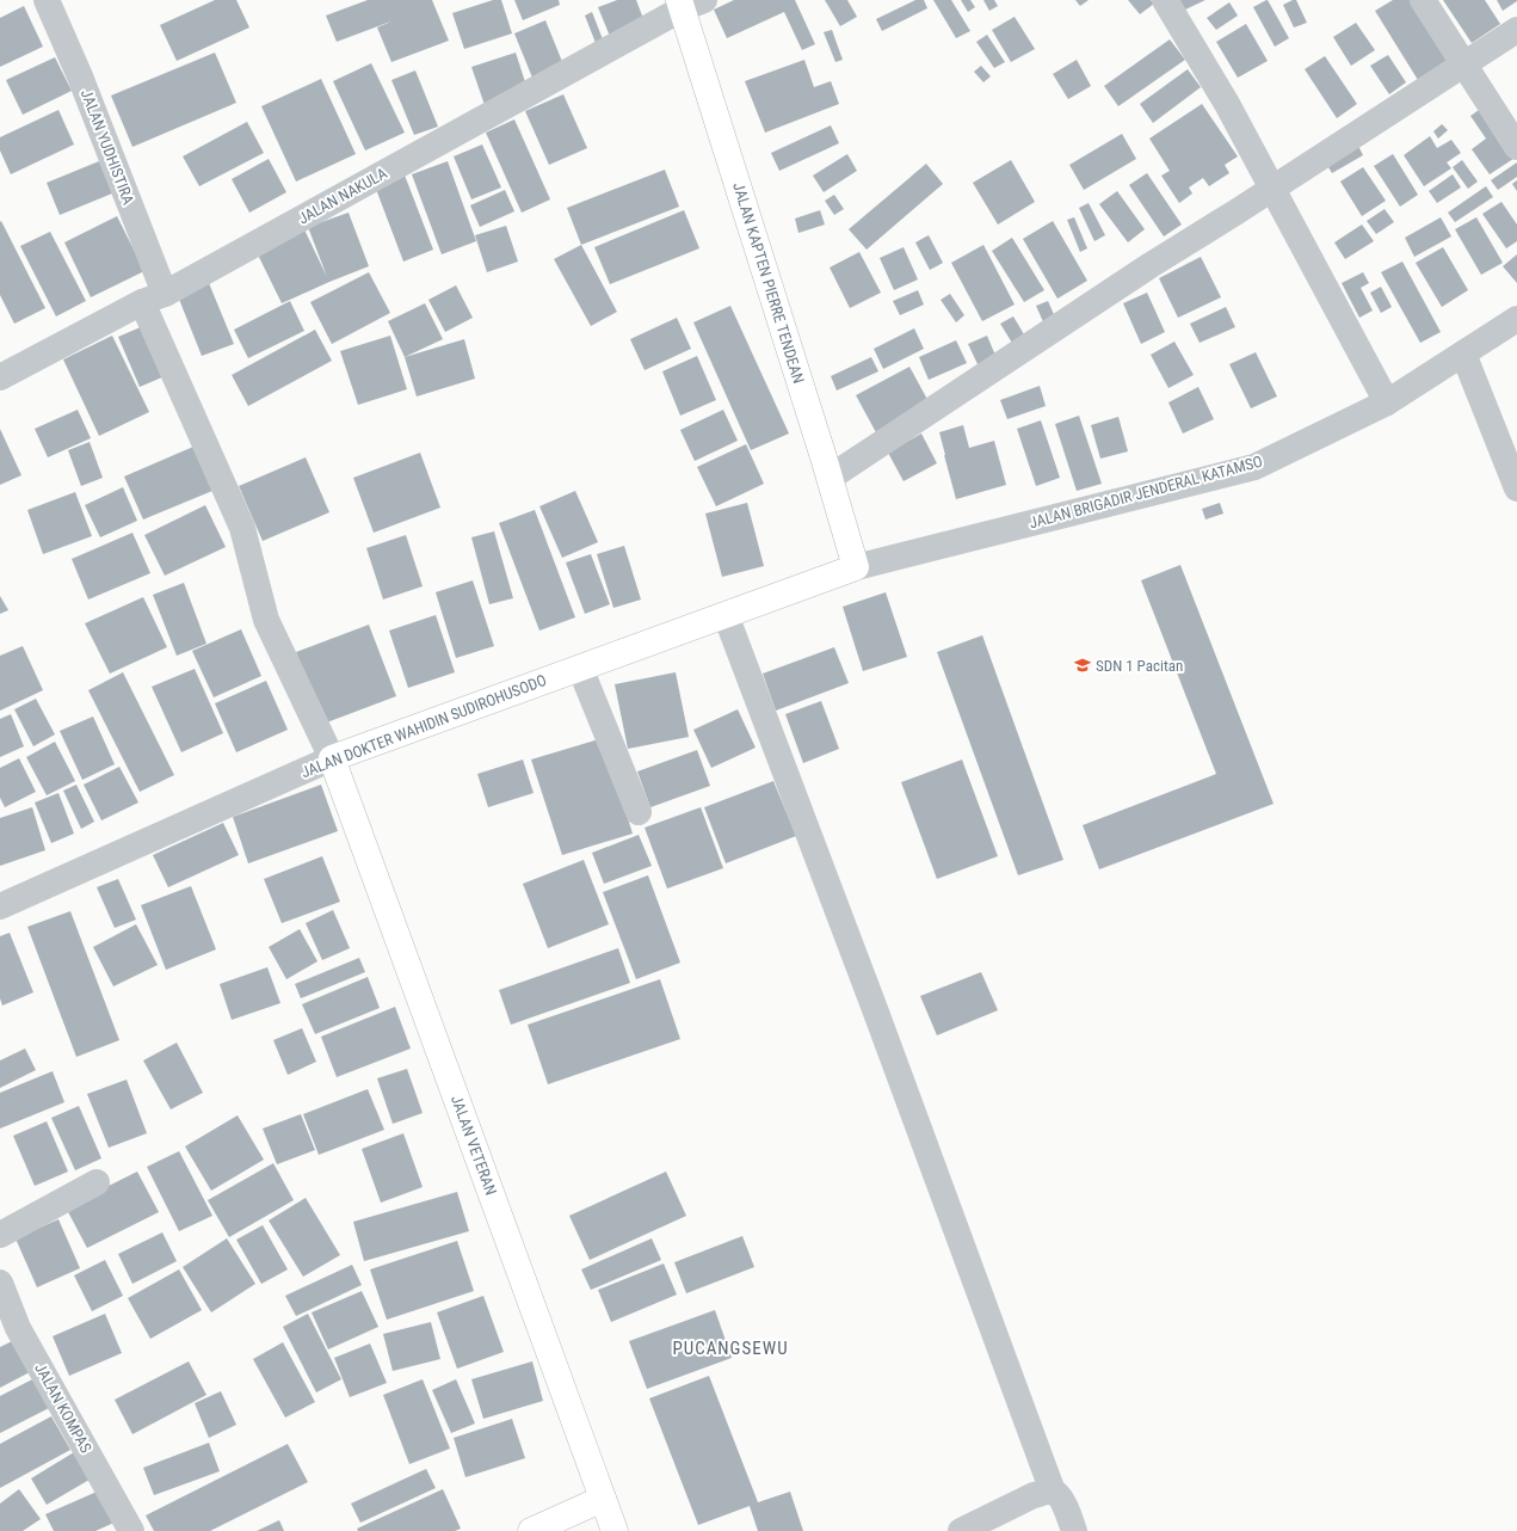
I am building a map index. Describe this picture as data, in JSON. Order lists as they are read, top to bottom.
{
  "streets": {
    "main road": ["JALAN KAPTEN PIERRE TENDEAN", "JALAN DOKTER WAHIDIN SUDIROHUSODO", "JALAN VETERAN"],
    "street": [
      "JALAN YUDHISTIRA",
      "JALAN NAKULA",
      "JALAN BRIGADIR JENDERAL KATAMSO",
      "JALAN KOMPAS"
    ]
  },
  "crossings": [
    ["JALAN YUDHISTIRA", "JALAN NAKULA"],
    ["JALAN YUDHISTIRA", "JALAN DOKTER WAHIDIN SUDIROHUSODO"],
    ["JALAN YUDHISTIRA", "JALAN VETERAN"],
    ["JALAN NAKULA", "JALAN KAPTEN PIERRE TENDEAN"],
    ["JALAN KAPTEN PIERRE TENDEAN", "JALAN BRIGADIR JENDERAL KATAMSO"],
    ["JALAN KAPTEN PIERRE TENDEAN", "JALAN DOKTER WAHIDIN SUDIROHUSODO"],
    ["JALAN BRIGADIR JENDERAL KATAMSO", "JALAN DOKTER WAHIDIN SUDIROHUSODO"],
    ["JALAN DOKTER WAHIDIN SUDIROHUSODO", "JALAN VETERAN"]
  ],
  "districts": ["PUCANGSEWU"],
  "places": {
    "school or university": ["SDN 1 Pacitan"]
  }
}
